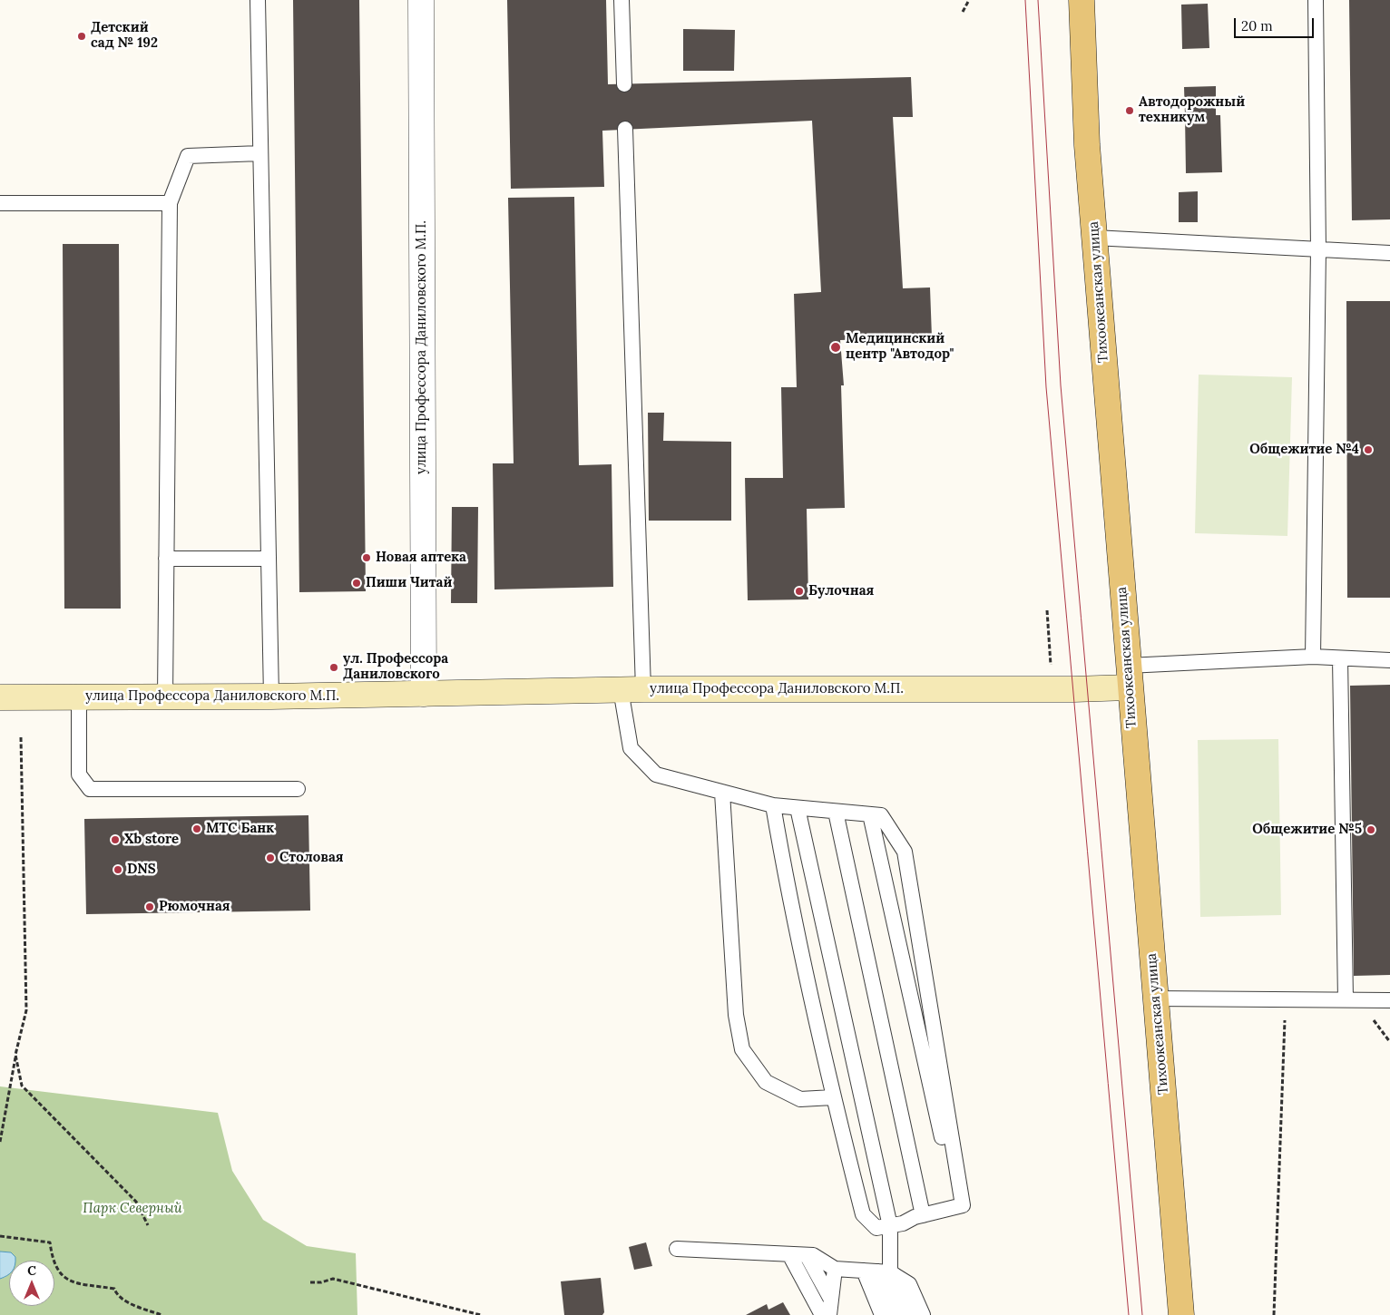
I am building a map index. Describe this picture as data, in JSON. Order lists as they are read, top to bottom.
{
  "streets": {
    "main road": ["Тихоокеанская улица", "улица Профессора Даниловского М.П."]
  },
  "crossings": [
    ["Тихоокеанская улица", "улица Профессора Даниловского М.П."]
  ],
  "parks": ["Парк Северный"],
  "places": [
    "Детский сад № 192",
    "Автодорожный техникум",
    "Медицинский центр \"Автодор\"",
    "Общежитие №4",
    "Новая аптека",
    "Пиши Читай",
    "Булочная",
    "ул. Профессора Даниловского",
    "МТС Банк",
    "Общежитие №5",
    "Xb store",
    "Столовая",
    "DNS",
    "Рюмочная"
  ],
  "scale_bar": "20 m",
  "north": "top"
}
